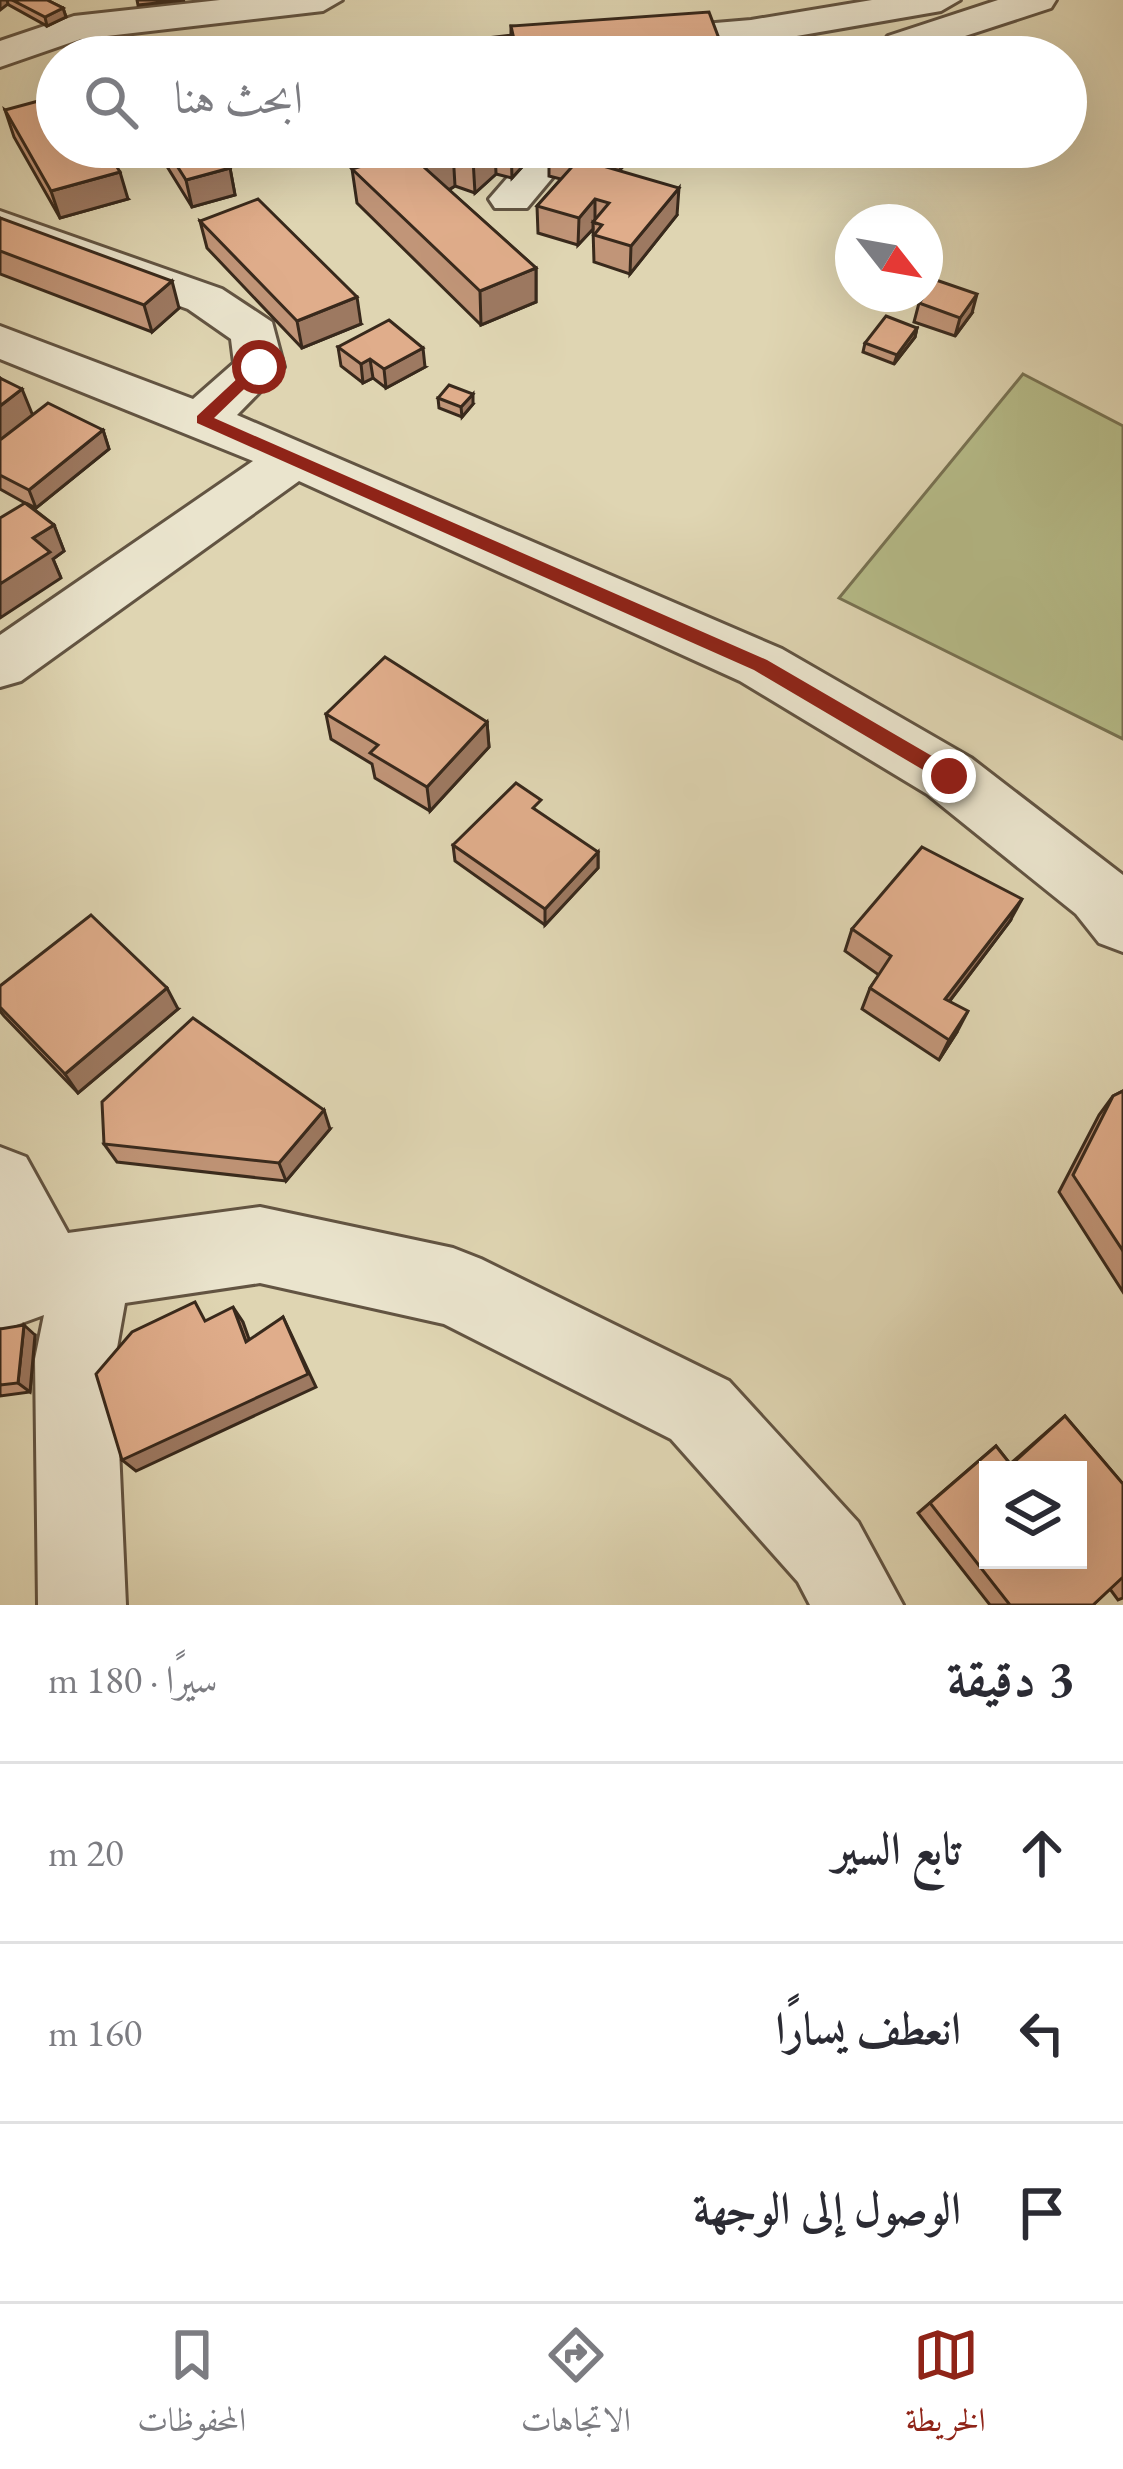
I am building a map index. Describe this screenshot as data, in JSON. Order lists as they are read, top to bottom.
{
  "north": "bottom right",
  "page": {
    "search": "ابحث هنا",
    "heading": ["3 دقيقة", "سيرًا · 180 m"],
    "list": [
      ["تابع السير", "20 m"],
      ["انعطف يسارًا", "160 m"],
      "الوصول إلى الوجهة"
    ],
    "nav": ["الخريطة", "الاتجاهات", "المحفوظات"]
  }
}
